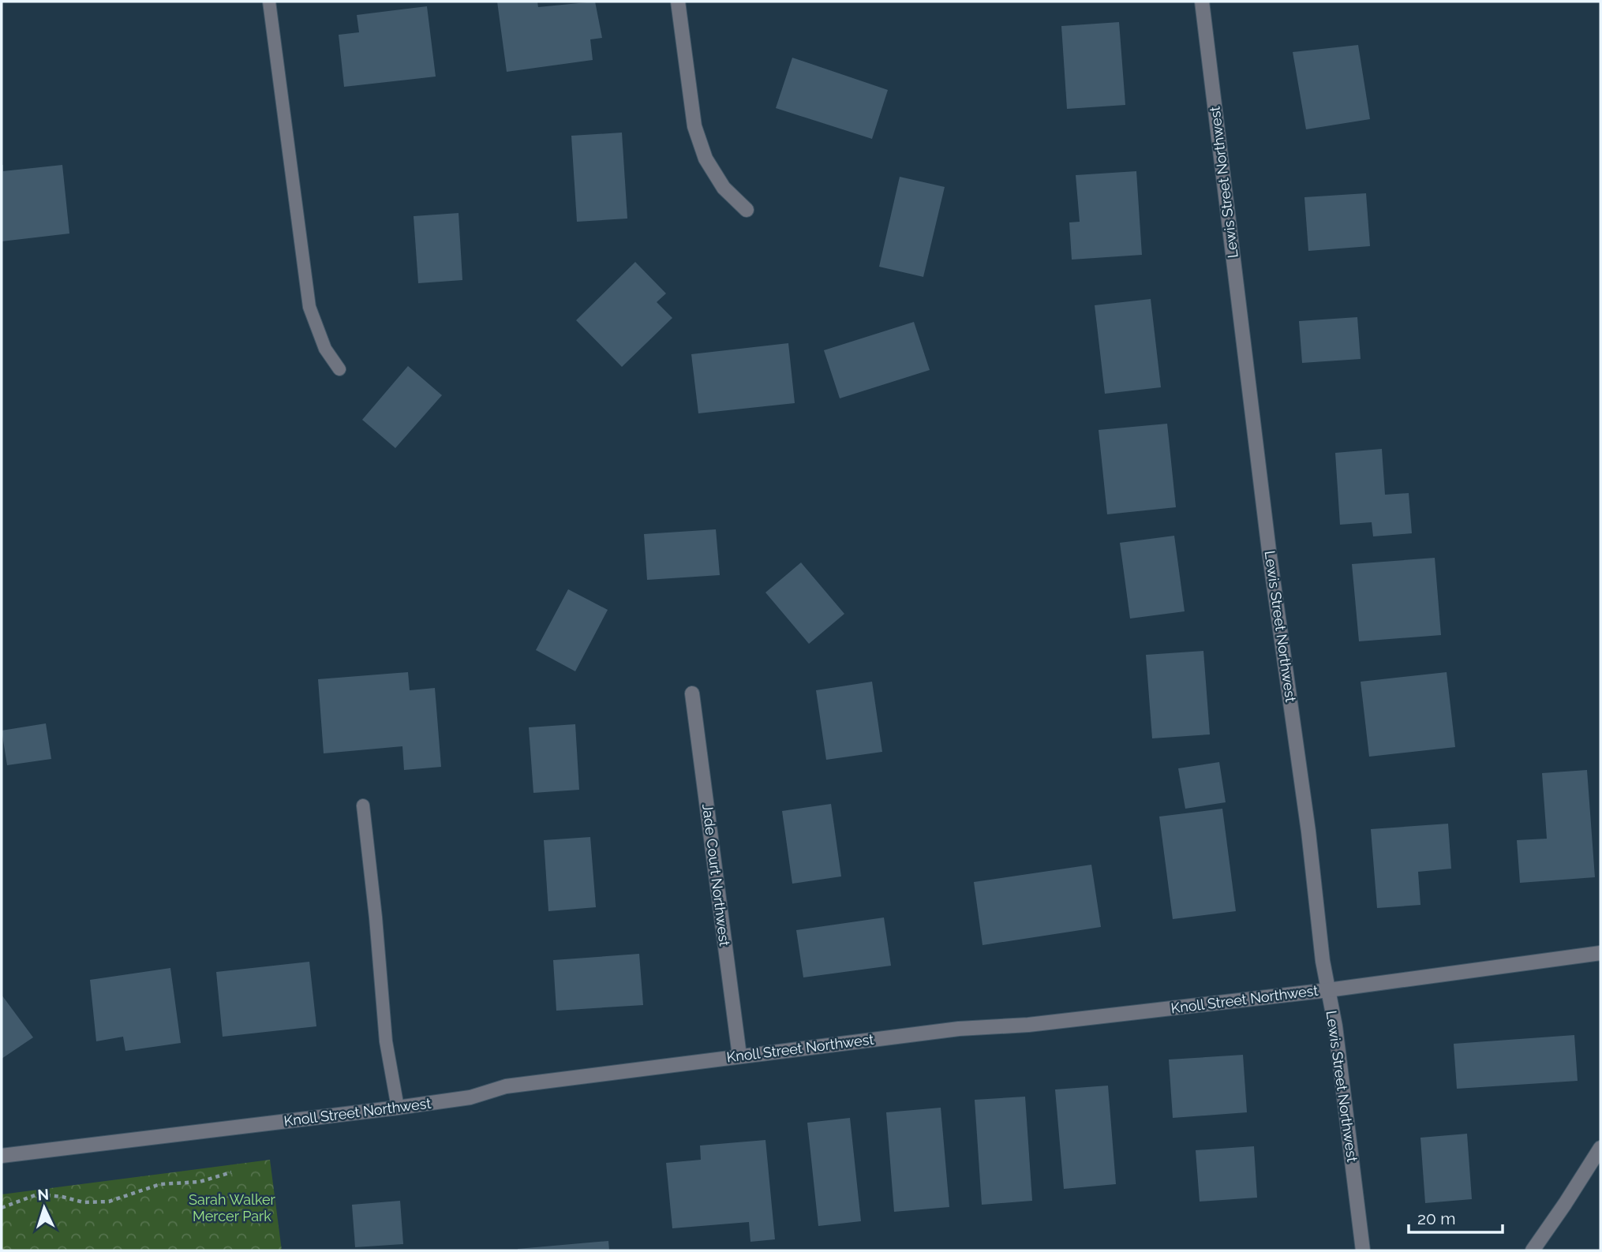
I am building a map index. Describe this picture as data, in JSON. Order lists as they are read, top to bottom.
{
  "streets": {
    "street": ["Lewis Street Northwest", "Jade Court Northwest", "Knoll Street Northwest"]
  },
  "crossings": [
    ["Lewis Street Northwest", "Knoll Street Northwest"],
    ["Jade Court Northwest", "Knoll Street Northwest"]
  ],
  "parks": ["Sarah Walker Mercer Park"],
  "scale_bar": "20 m",
  "north": "top"
}
